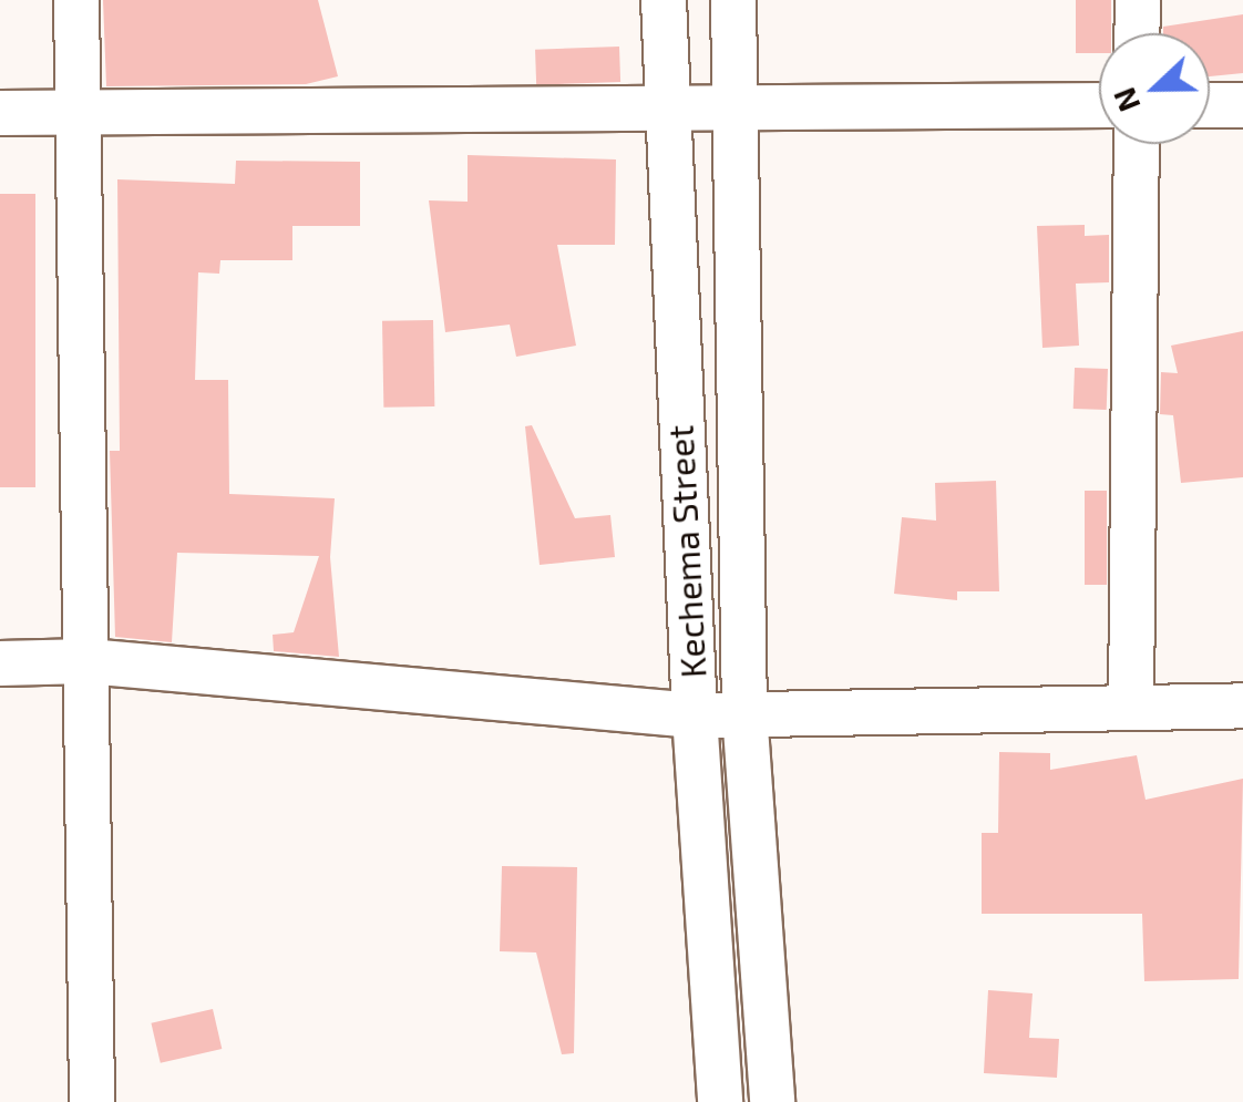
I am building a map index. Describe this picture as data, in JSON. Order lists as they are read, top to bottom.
{
  "streets": {
    "street": ["Kechema Street"]
  },
  "north": "left"
}
